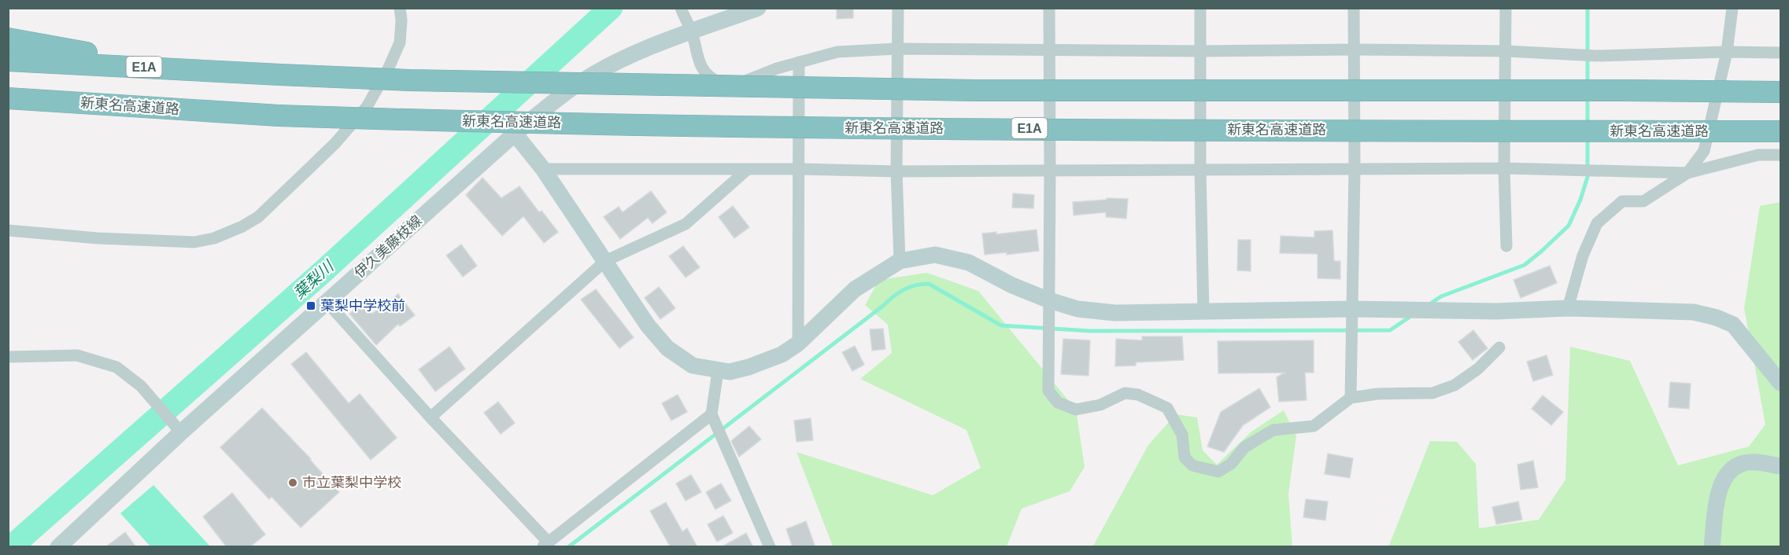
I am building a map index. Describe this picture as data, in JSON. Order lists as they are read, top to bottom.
{
  "streets": {
    "highway": ["E1A", "新東名高速道路"],
    "street": ["伊久美藤枝線"]
  },
  "water": ["葉梨川"],
  "places": {
    "transit": ["葉梨中学校前"],
    "other": ["市立葉梨中学校"]
  }
}
